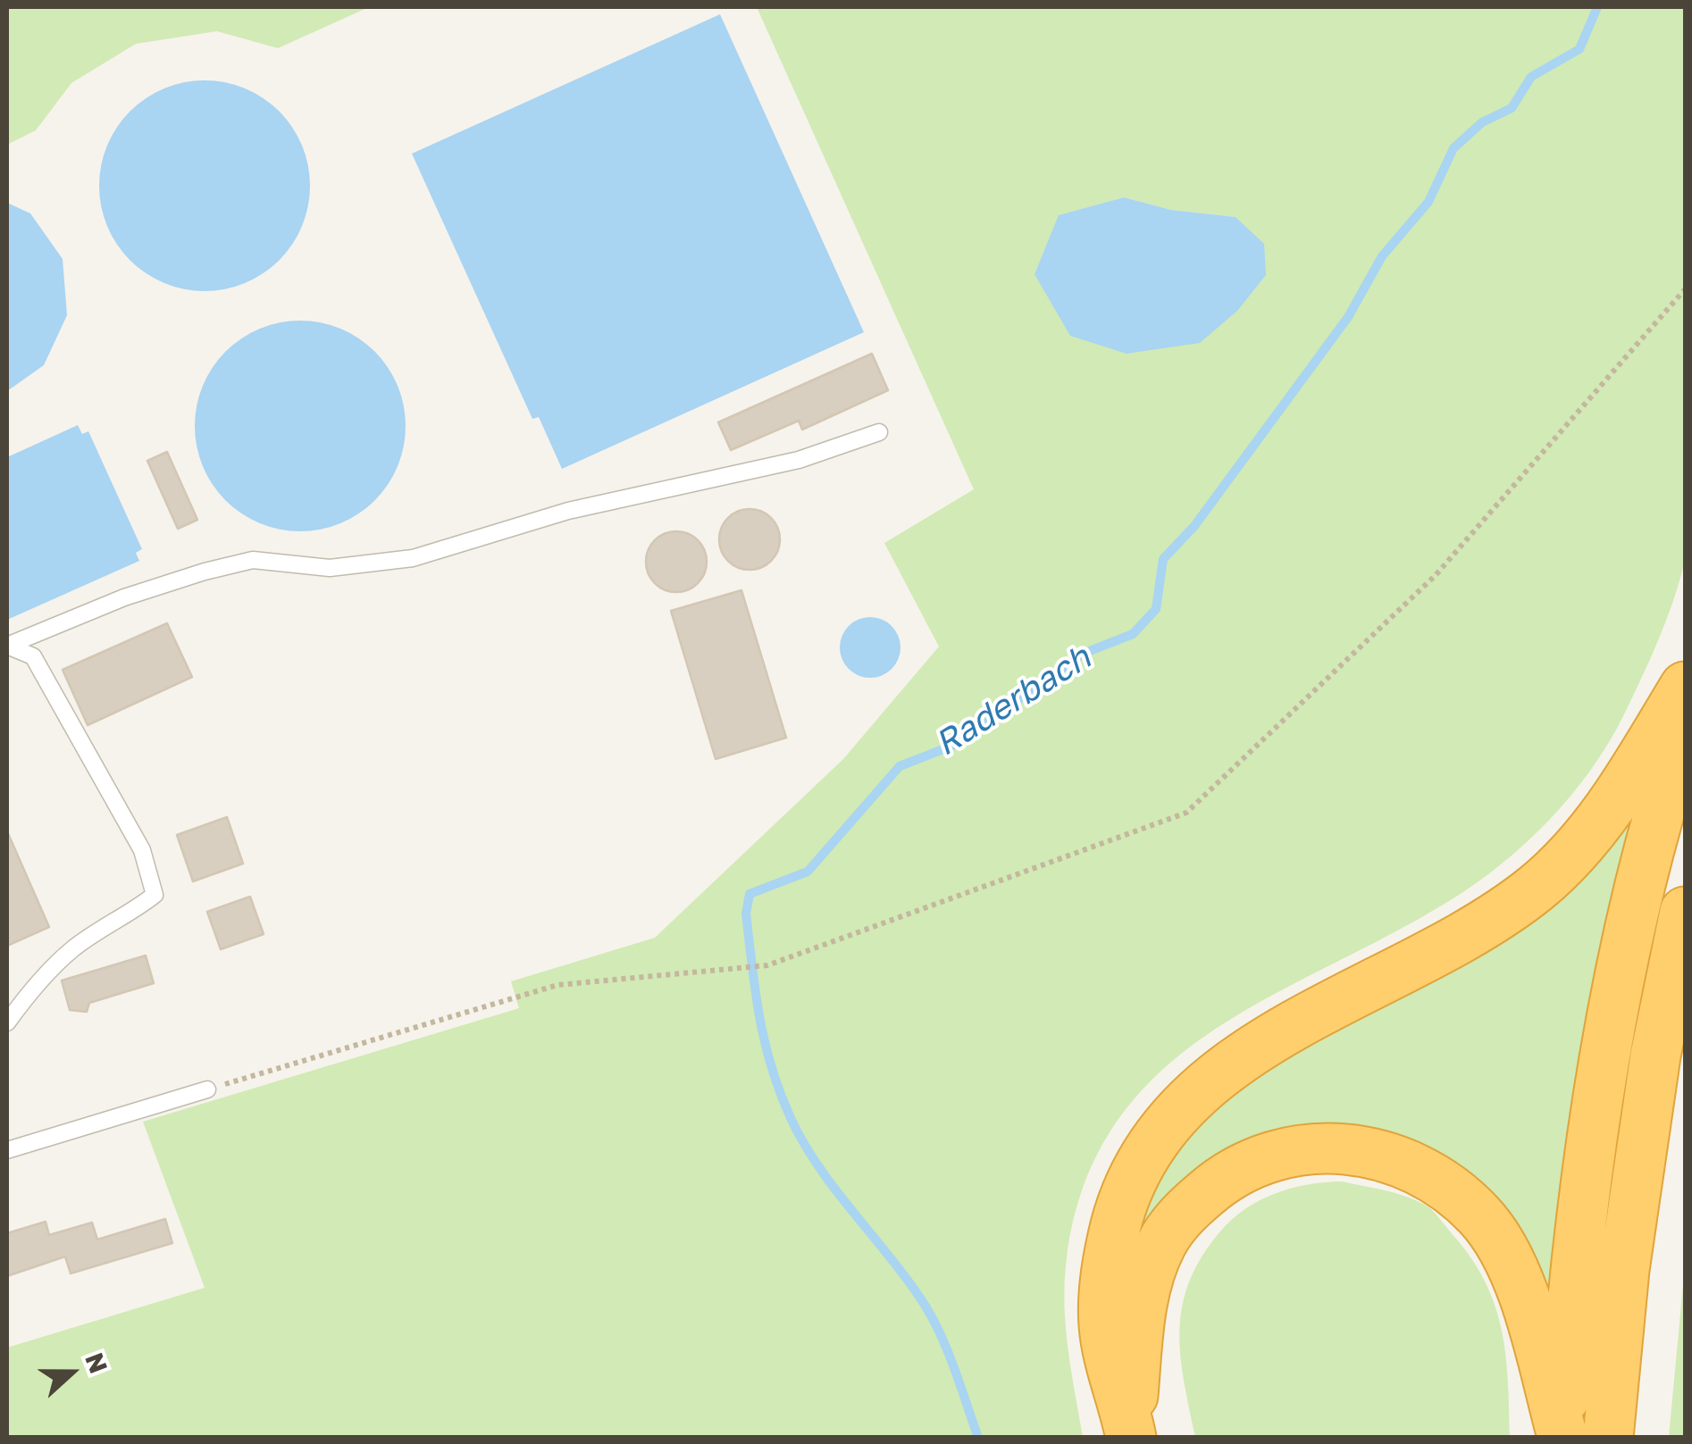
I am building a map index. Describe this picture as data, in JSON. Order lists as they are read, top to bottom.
{
  "water": ["Raderbach"],
  "north": "right"
}
